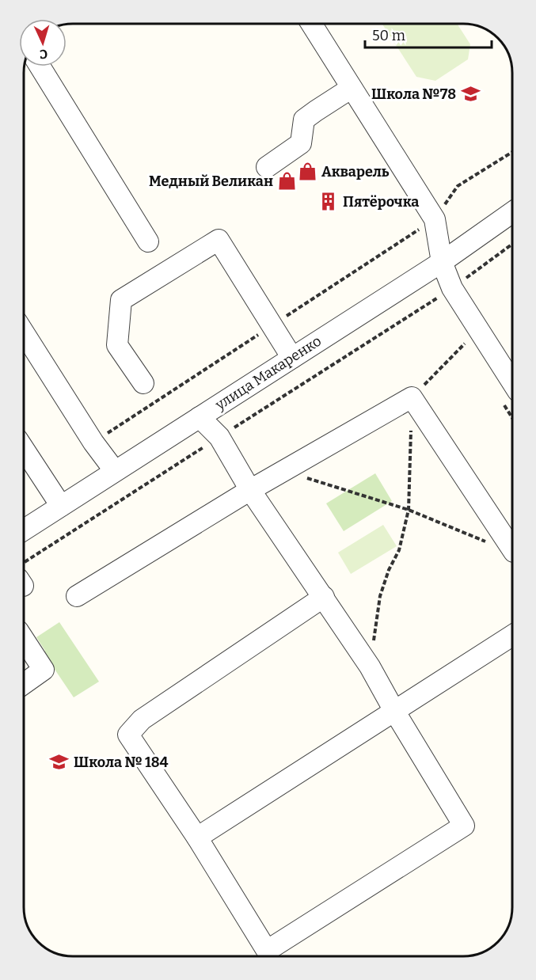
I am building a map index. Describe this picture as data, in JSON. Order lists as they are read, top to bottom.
{
  "streets": {
    "street": ["улица Макаренко"]
  },
  "places": {
    "school or university": ["Школа №78", "Школа № 184"],
    "shop": ["Акварель", "Медный Великан"],
    "building": ["Пятёрочка"]
  },
  "scale_bar": "50 m",
  "north": "bottom"
}
